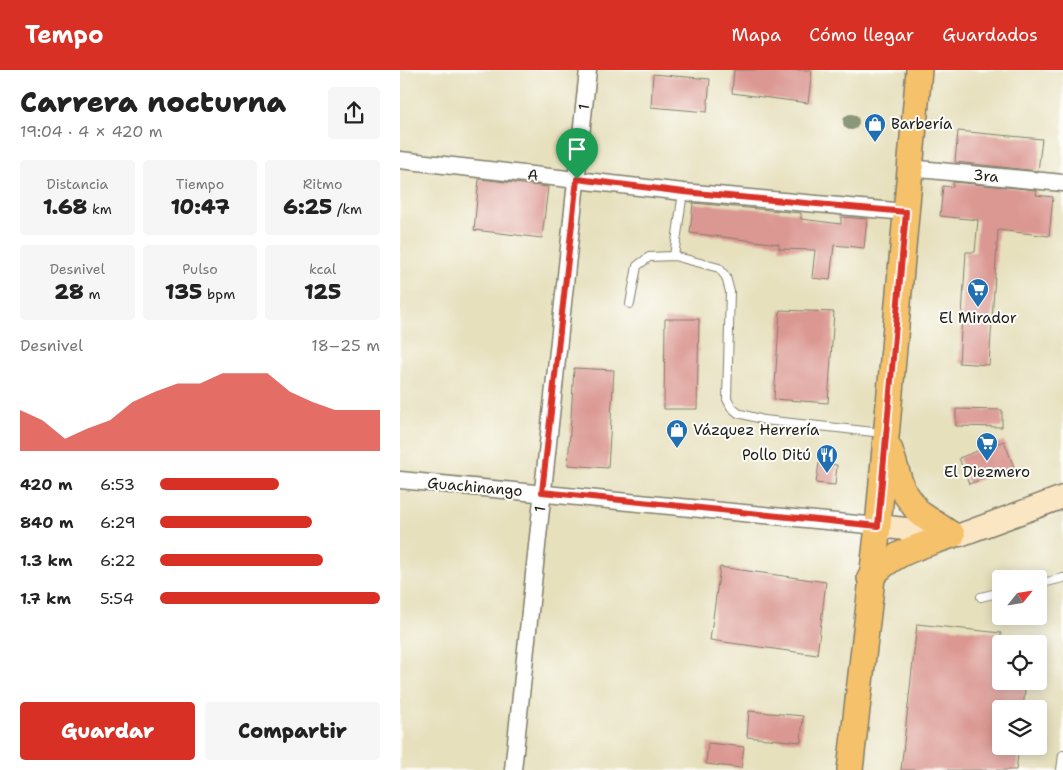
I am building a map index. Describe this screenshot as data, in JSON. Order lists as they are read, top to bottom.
{
  "streets": {
    "street": [
      "1",
      "A",
      "3ra",
      "Guachinango"
    ]
  },
  "crossings": [
    ["1", "A"],
    ["1", "Guachinango"]
  ],
  "places": {
    "shop": ["Barbería", "Vázquez Herrería"],
    "supermarket": ["El Mirador", "El Diezmero"],
    "restaurant": ["Pollo Ditú"]
  },
  "north": "top right",
  "page": {
    "header": "Tempo",
    "nav": ["Mapa", "Cómo llegar", "Guardados"],
    "heading": ["Carrera nocturna", "19:04 · 4 × 420 m"],
    "stats": [
      ["Distancia", "1.68 km"],
      ["Tiempo", "10:47"],
      ["Ritmo", "6:25 /km"],
      ["Desnivel", "28 m"],
      ["Pulso", "135 bpm"],
      ["kcal", "125"]
    ],
    "chart": ["Desnivel", "18–25 m"],
    "list": [
      {
        "name": "420 m",
        "note": "6:53"
      },
      {
        "name": "840 m",
        "note": "6:29"
      },
      {
        "name": "1.3 km",
        "note": "6:22"
      },
      {
        "name": "1.7 km",
        "note": "5:54"
      }
    ],
    "buttons": ["Guardar", "Compartir"]
  }
}
